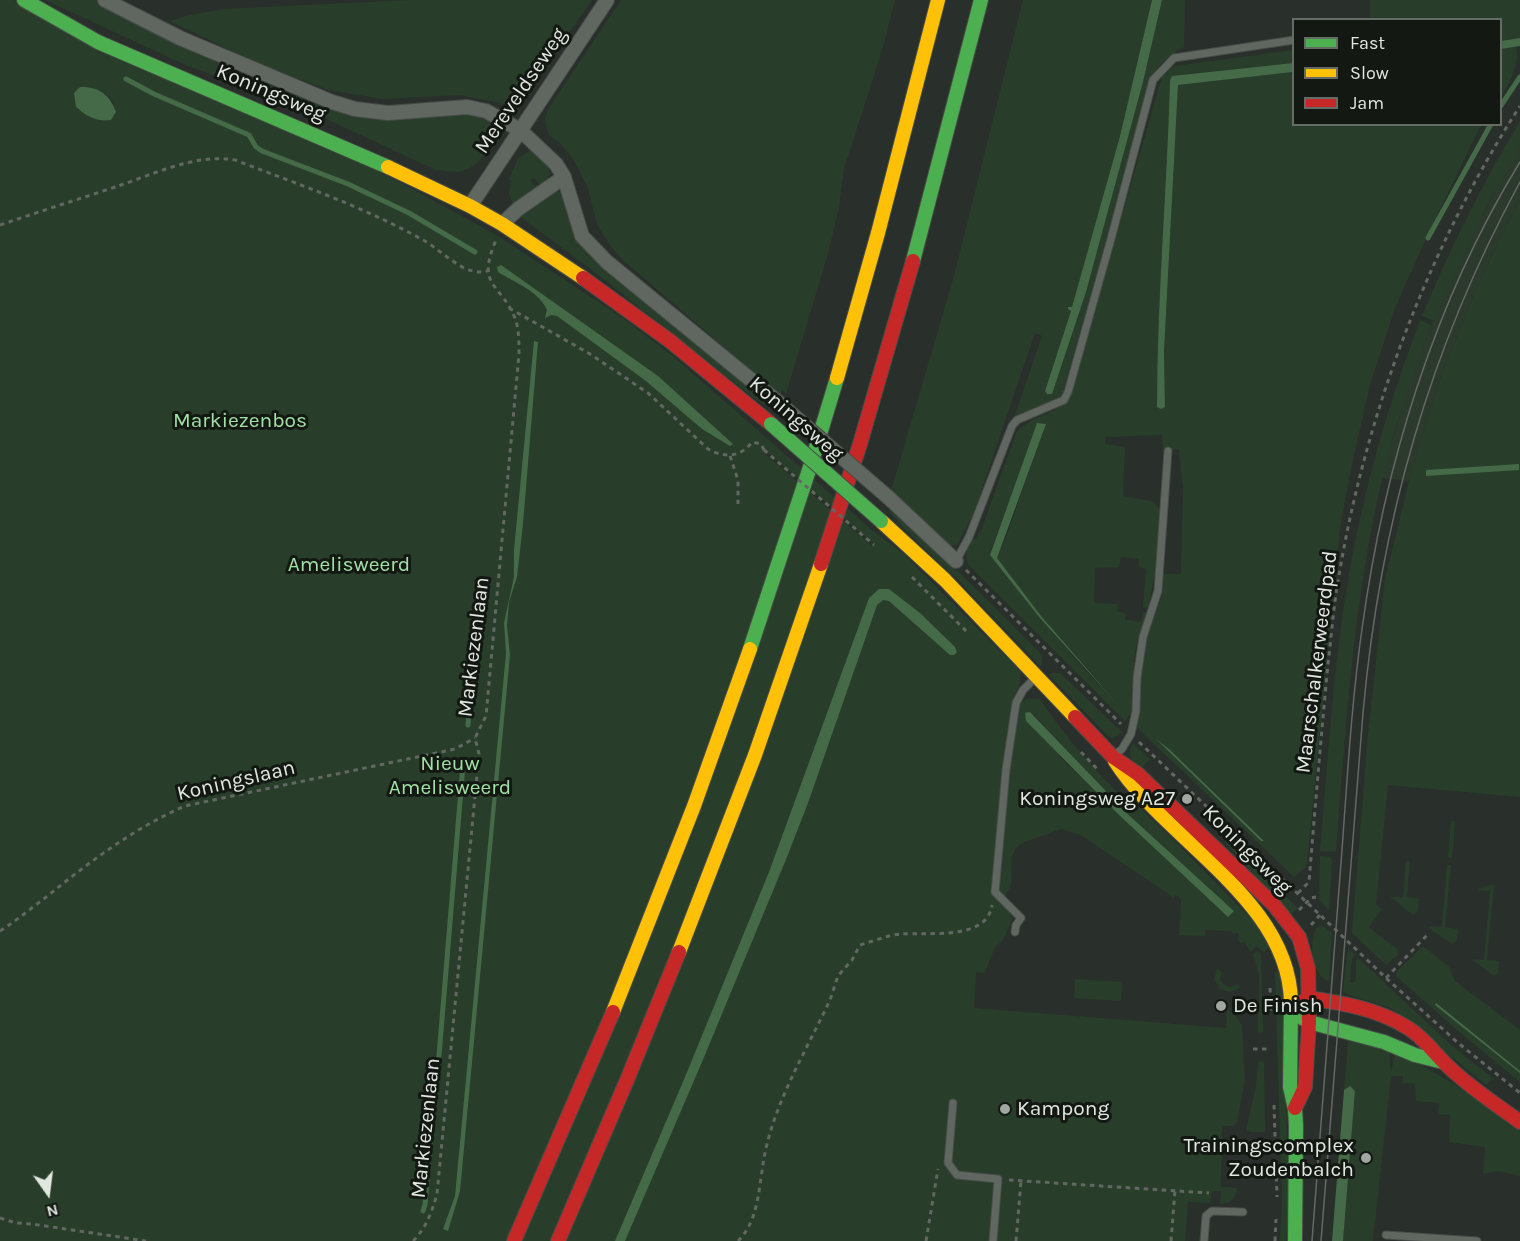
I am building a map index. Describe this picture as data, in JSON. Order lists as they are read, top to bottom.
{
  "streets": {
    "main road": ["Koningsweg"],
    "street": ["Mereveldseweg"],
    "path": ["Markiezenlaan", "Maarschalkerweerdpad", "Koningslaan"]
  },
  "crossings": [
    ["Mereveldseweg", "Koningsweg"],
    ["Markiezenlaan", "Koningslaan"]
  ],
  "parks": ["Markiezenbos", "Amelisweerd", "Nieuw Amelisweerd"],
  "places": [
    "Koningsweg A27",
    "De Finish",
    "Kampong",
    "Trainingscomplex Zoudenbalch"
  ],
  "legend": ["Fast", "Slow", "Jam"],
  "north": "bottom"
}
